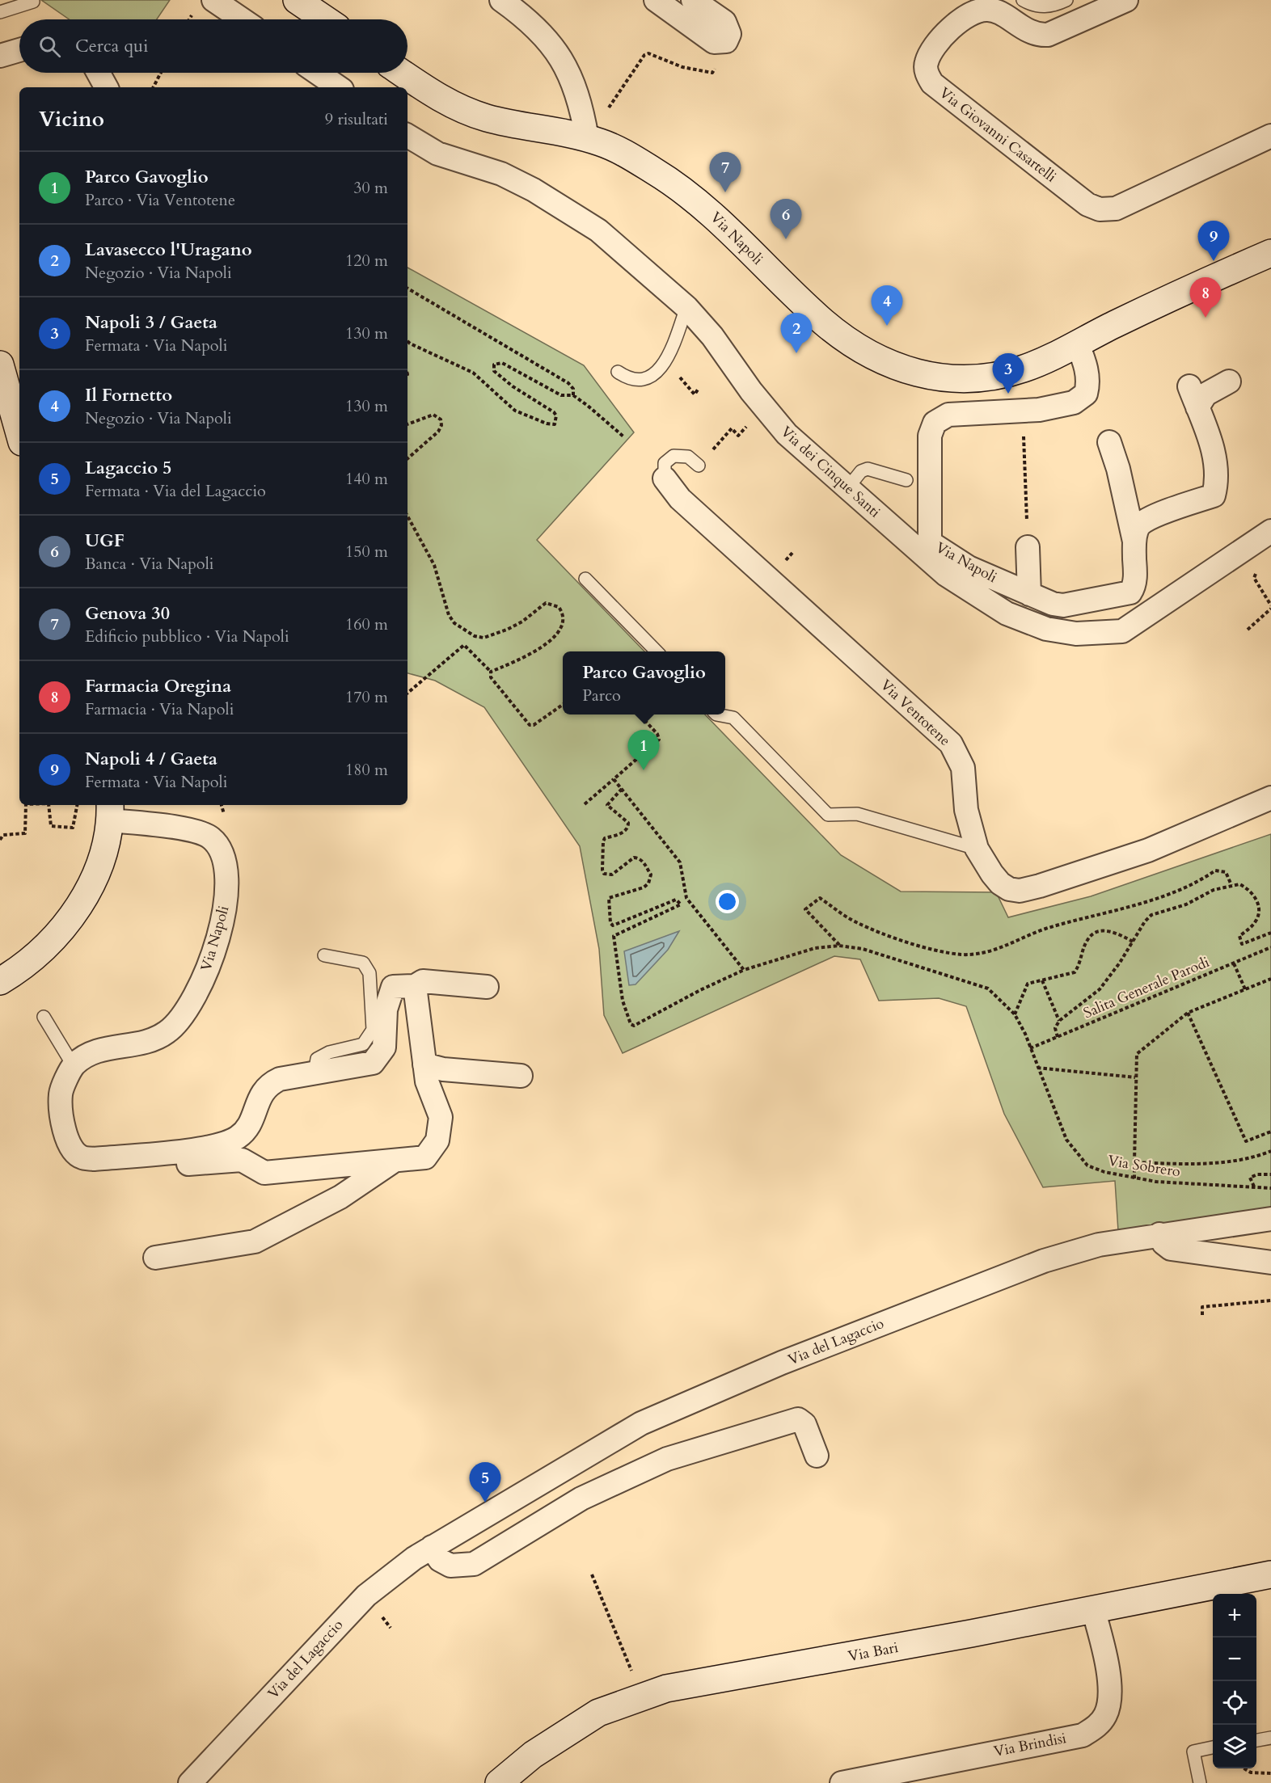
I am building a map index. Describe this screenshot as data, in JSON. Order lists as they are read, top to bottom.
{
  "streets": {
    "street": [
      "Via Giovanni Casartelli",
      "Via Napoli",
      "Via dei Cinque Santi",
      "Via Ventotene",
      "Via del Lagaccio",
      "Via Bari",
      "Via Brindisi"
    ],
    "path": ["Salita Generale Parodi", "Via Sobrero"]
  },
  "crossings": [
    ["Salita Generale Parodi", "Via Sobrero"],
    ["Via Bari", "Via Brindisi"]
  ],
  "page": {
    "search": "Cerca qui",
    "heading": ["Vicino", "9 risultati"],
    "list": [
      {
        "mark": "1",
        "name": "Parco Gavoglio",
        "note": "Parco · Via Ventotene",
        "value": "30 m"
      },
      {
        "mark": "2",
        "name": "Lavasecco l'Uragano",
        "note": "Negozio · Via Napoli",
        "value": "120 m"
      },
      {
        "mark": "3",
        "name": "Napoli 3 / Gaeta",
        "note": "Fermata · Via Napoli",
        "value": "130 m"
      },
      {
        "mark": "4",
        "name": "Il Fornetto",
        "note": "Negozio · Via Napoli",
        "value": "130 m"
      },
      {
        "mark": "5",
        "name": "Lagaccio 5",
        "note": "Fermata · Via del Lagaccio",
        "value": "140 m"
      },
      {
        "mark": "6",
        "name": "UGF",
        "note": "Banca · Via Napoli",
        "value": "150 m"
      },
      {
        "mark": "7",
        "name": "Genova 30",
        "note": "Edificio pubblico · Via Napoli",
        "value": "160 m"
      },
      {
        "mark": "8",
        "name": "Farmacia Oregina",
        "note": "Farmacia · Via Napoli",
        "value": "170 m"
      },
      {
        "mark": "9",
        "name": "Napoli 4 / Gaeta",
        "note": "Fermata · Via Napoli",
        "value": "180 m"
      }
    ],
    "pins": [
      "7",
      "6",
      "9",
      "8",
      "4",
      "2",
      "3",
      "1",
      "5"
    ],
    "popup": ["Parco Gavoglio", "Parco"],
    "map_buttons": ["+", "−"]
  }
}
